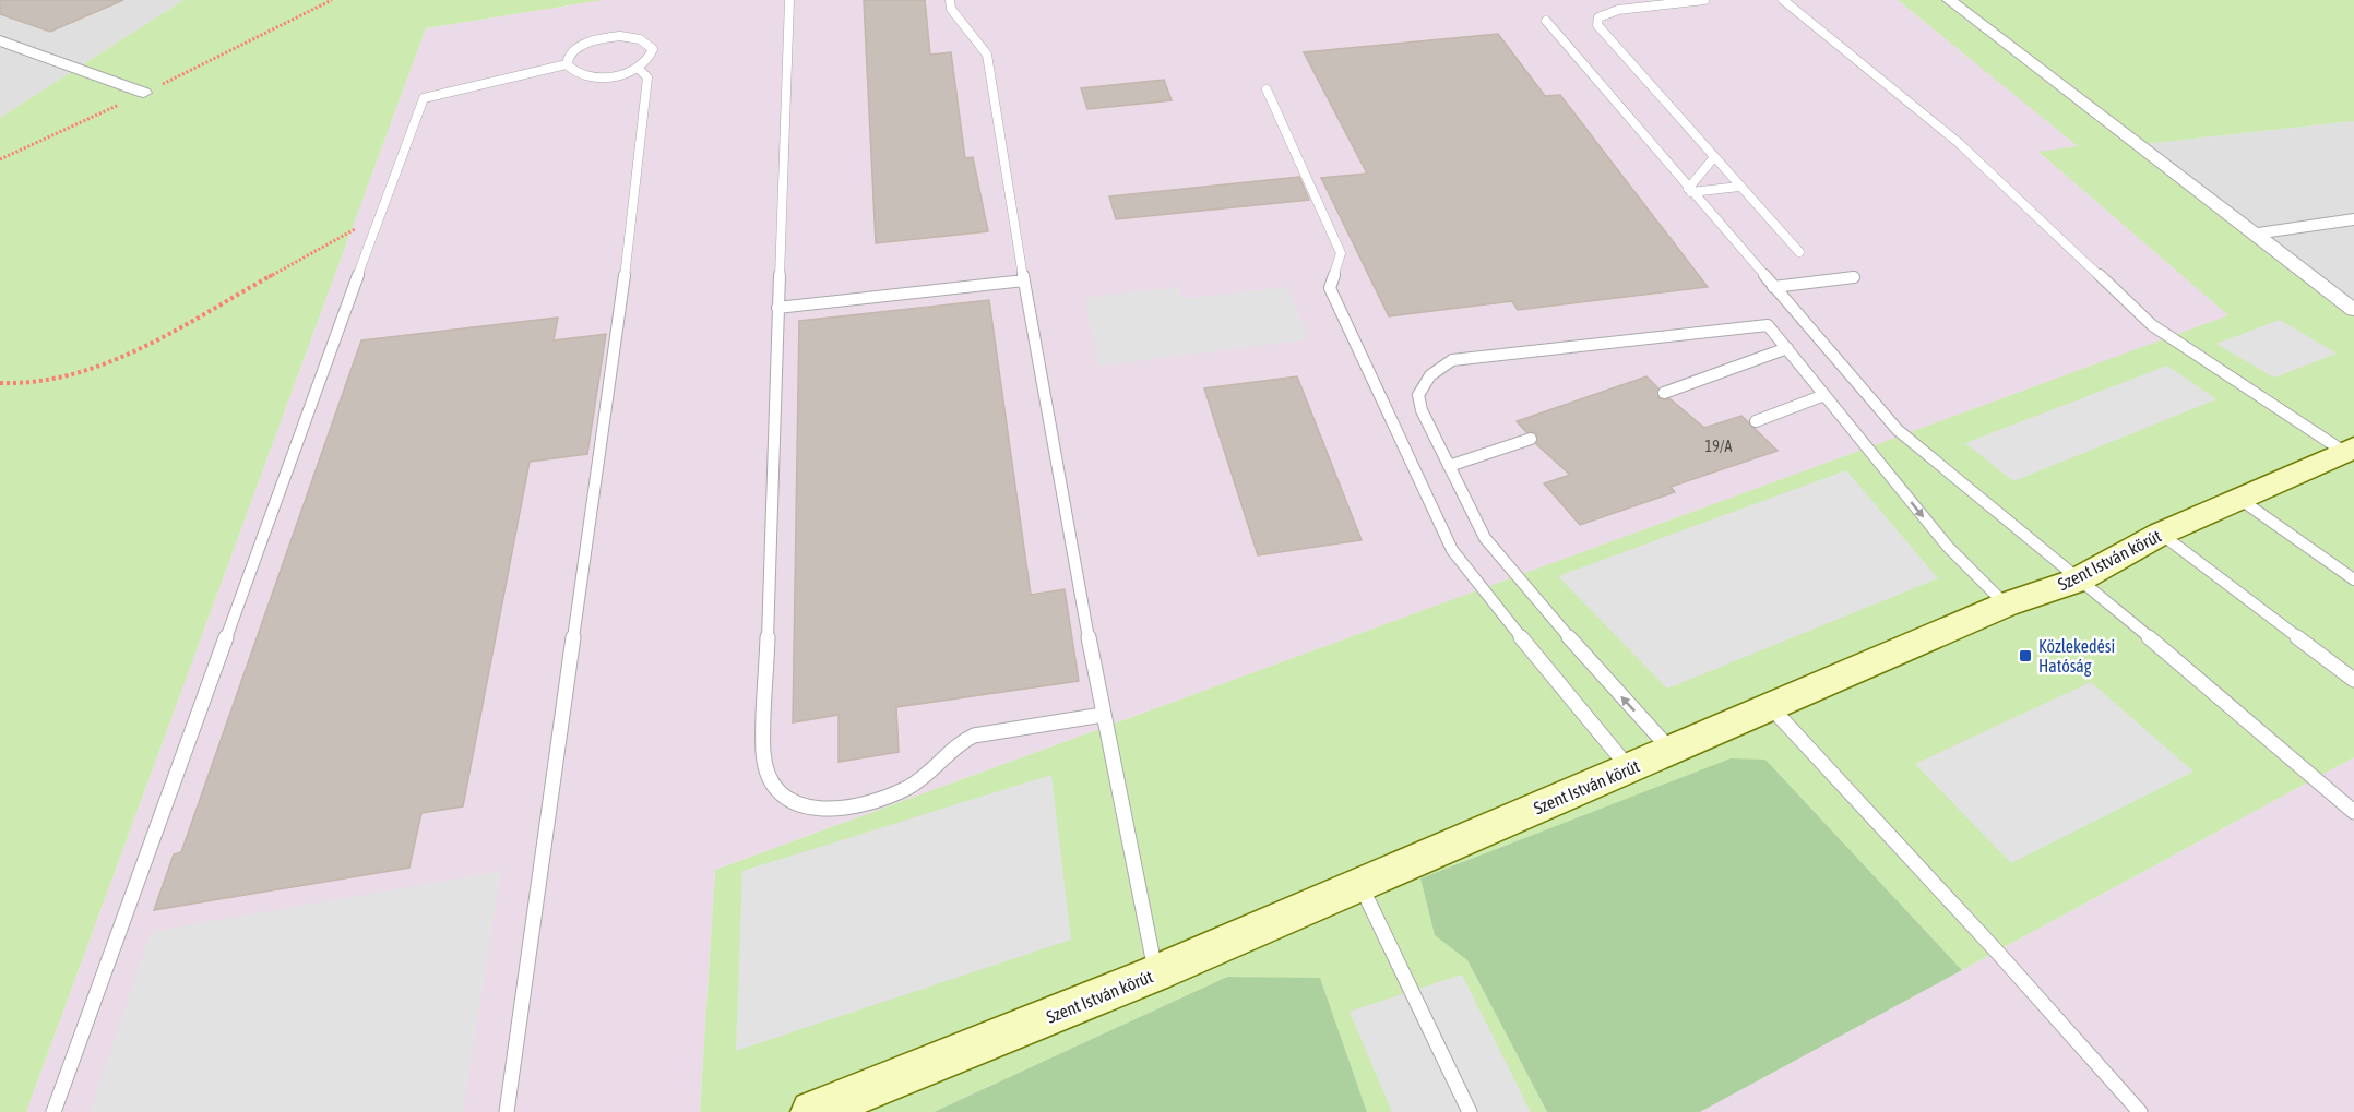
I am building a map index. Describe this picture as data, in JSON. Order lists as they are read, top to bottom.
{
  "streets": {
    "street": ["Szent István körút"]
  },
  "places": {
    "transit": ["Közlekedési Hatóság"]
  },
  "house_numbers": ["19/A"]
}
